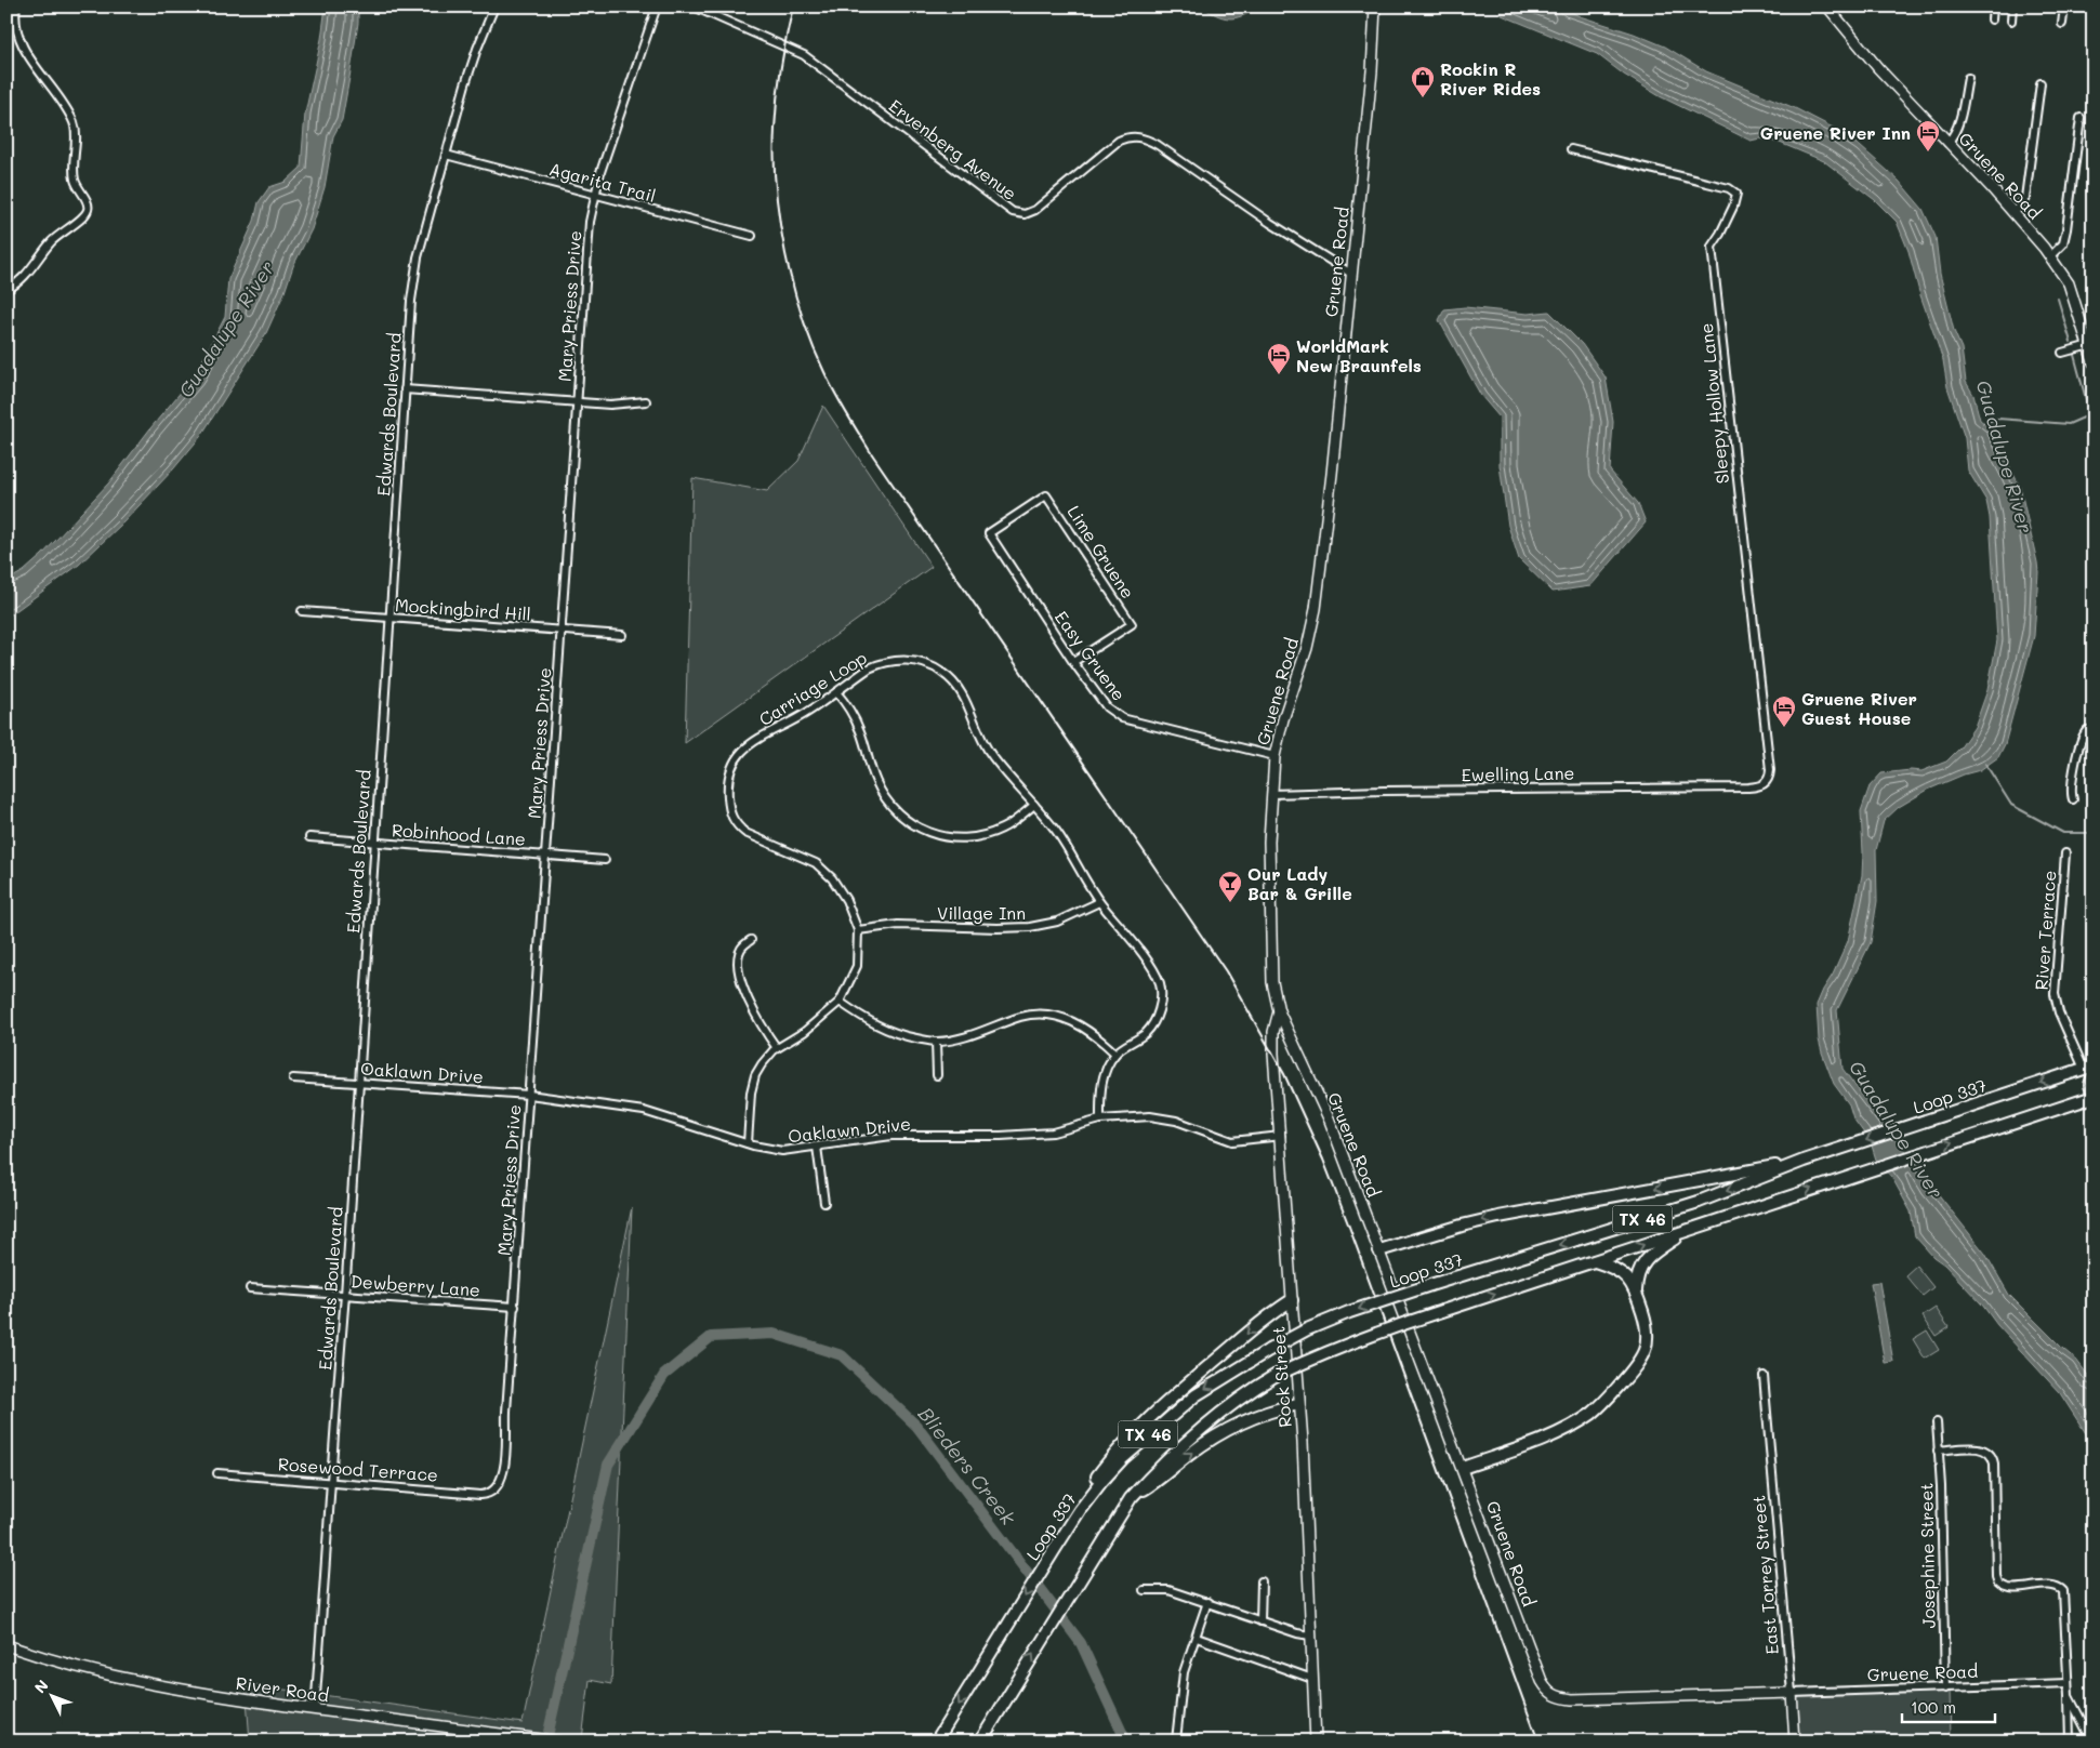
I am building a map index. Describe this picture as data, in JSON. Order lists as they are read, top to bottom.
{
  "streets": {
    "main road": ["Loop 337", "TX 46"],
    "street": [
      "Ervenberg Avenue",
      "Gruene Road",
      "Agarita Trail",
      "Mary Priess Drive",
      "Sleepy Hollow Lane",
      "Edwards Boulevard",
      "Lime Gruene",
      "Mockingbird Hill",
      "Easy Gruene",
      "Carriage Loop",
      "Ewelling Lane",
      "Robinhood Lane",
      "Village Inn",
      "River Terrace",
      "Oaklawn Drive",
      "Dewberry Lane",
      "Rock Street",
      "Rosewood Terrace",
      "Josephine Street",
      "East Torrey Street",
      "River Road"
    ]
  },
  "crossings": [
    ["Ervenberg Avenue", "Gruene Road"],
    ["Gruene Road", "Easy Gruene"],
    ["Gruene Road", "Ewelling Lane"],
    ["Gruene Road", "Rock Street"],
    ["Gruene Road", "Josephine Street"],
    ["Gruene Road", "East Torrey Street"],
    ["Agarita Trail", "Mary Priess Drive"],
    ["Agarita Trail", "Edwards Boulevard"],
    ["Mary Priess Drive", "Mockingbird Hill"],
    ["Mary Priess Drive", "Robinhood Lane"],
    ["Mary Priess Drive", "Oaklawn Drive"],
    ["Mary Priess Drive", "Dewberry Lane"],
    ["Mary Priess Drive", "Rosewood Terrace"],
    ["Sleepy Hollow Lane", "Ewelling Lane"],
    ["Edwards Boulevard", "Mockingbird Hill"],
    ["Edwards Boulevard", "Robinhood Lane"],
    ["Edwards Boulevard", "Oaklawn Drive"],
    ["Edwards Boulevard", "Dewberry Lane"],
    ["Edwards Boulevard", "Rosewood Terrace"],
    ["Edwards Boulevard", "River Road"],
    ["Lime Gruene", "Easy Gruene"],
    ["Carriage Loop", "Village Inn"],
    ["Carriage Loop", "Oaklawn Drive"],
    ["River Terrace", "Loop 337"],
    ["Oaklawn Drive", "Rock Street"]
  ],
  "water": ["Guadalupe River", "Blieders Creek"],
  "places": {
    "shop": ["Rockin R River Rides"],
    "hotel": ["Gruene River Inn", "WorldMark New Braunfels", "Gruene River Guest House"],
    "bar": ["Our Lady Bar & Grille"]
  },
  "scale_bar": "100 m",
  "north": "top left"
}
